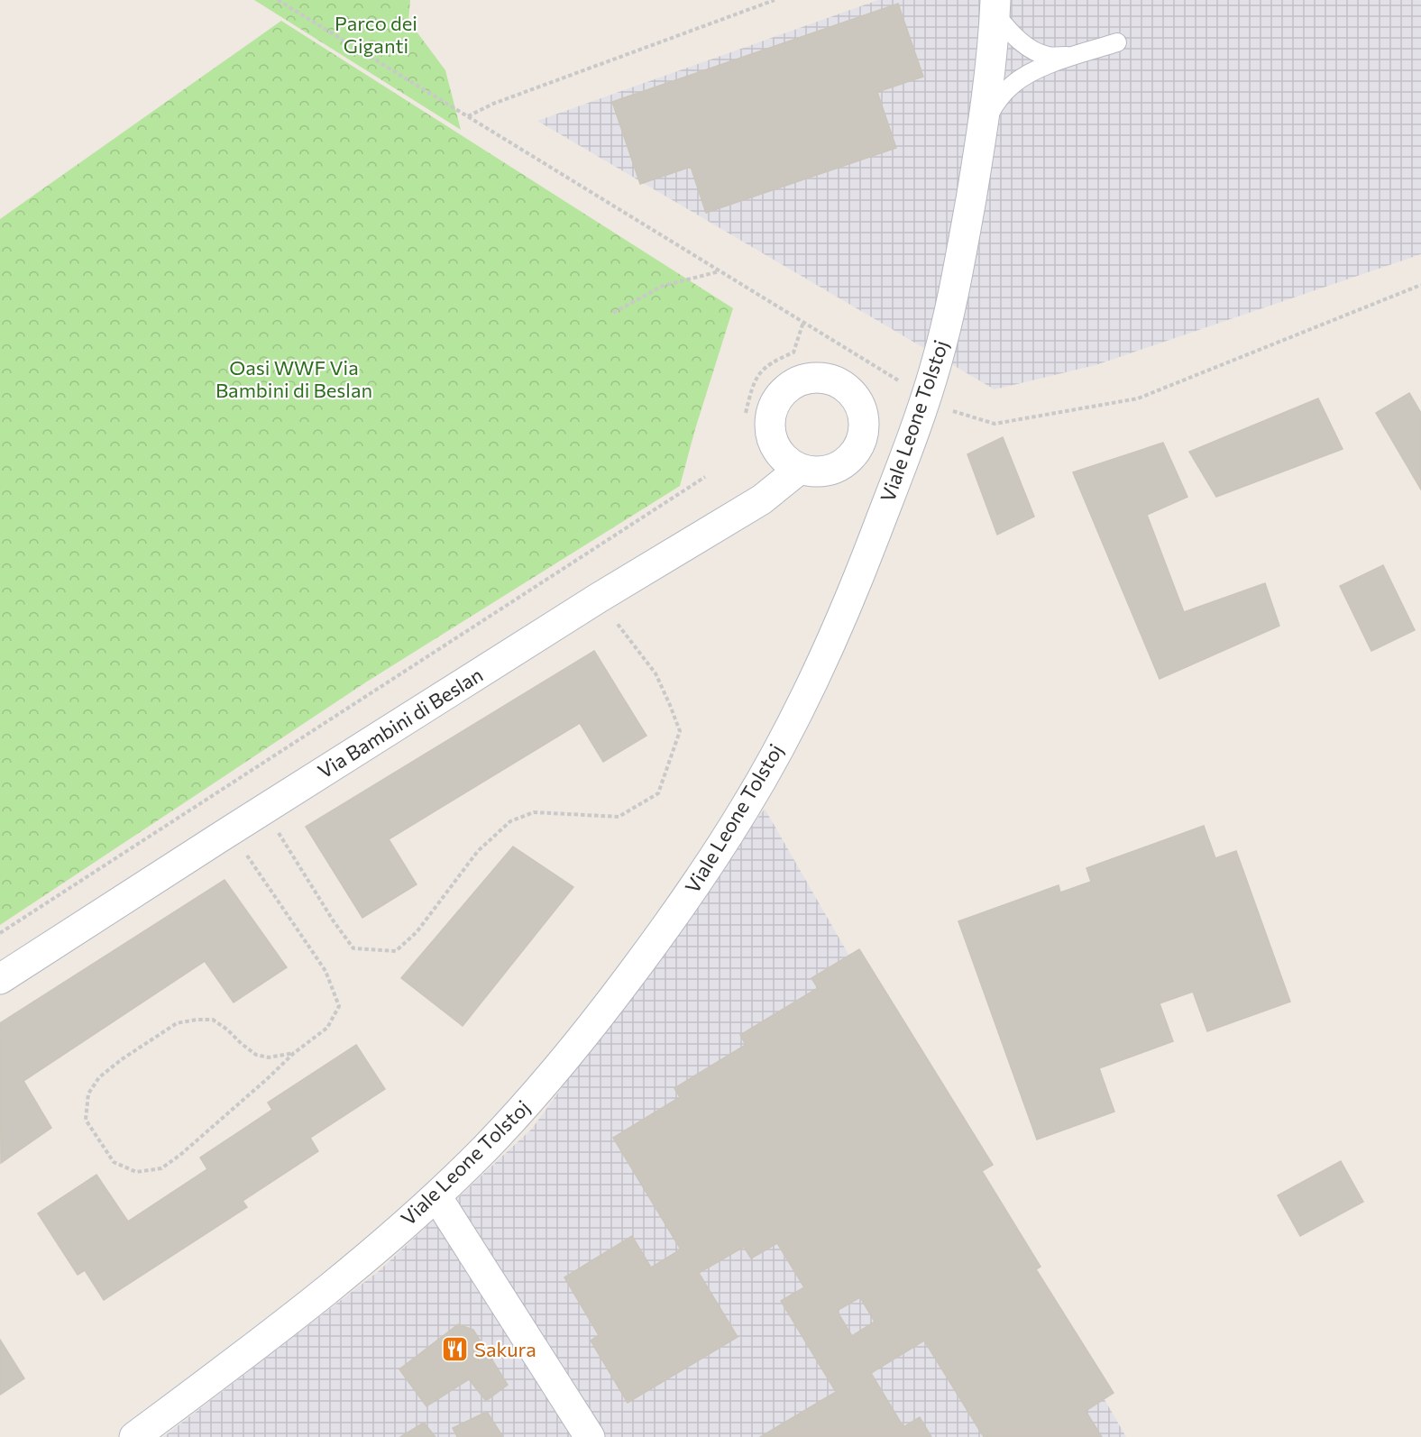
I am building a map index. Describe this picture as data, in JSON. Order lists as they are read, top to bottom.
{
  "streets": {
    "street": ["Viale Leone Tolstoj", "Via Bambini di Beslan"]
  },
  "parks": ["Parco dei Giganti", "Oasi WWF Via Bambini di Beslan"],
  "places": {
    "restaurant": ["Sakura"]
  }
}
